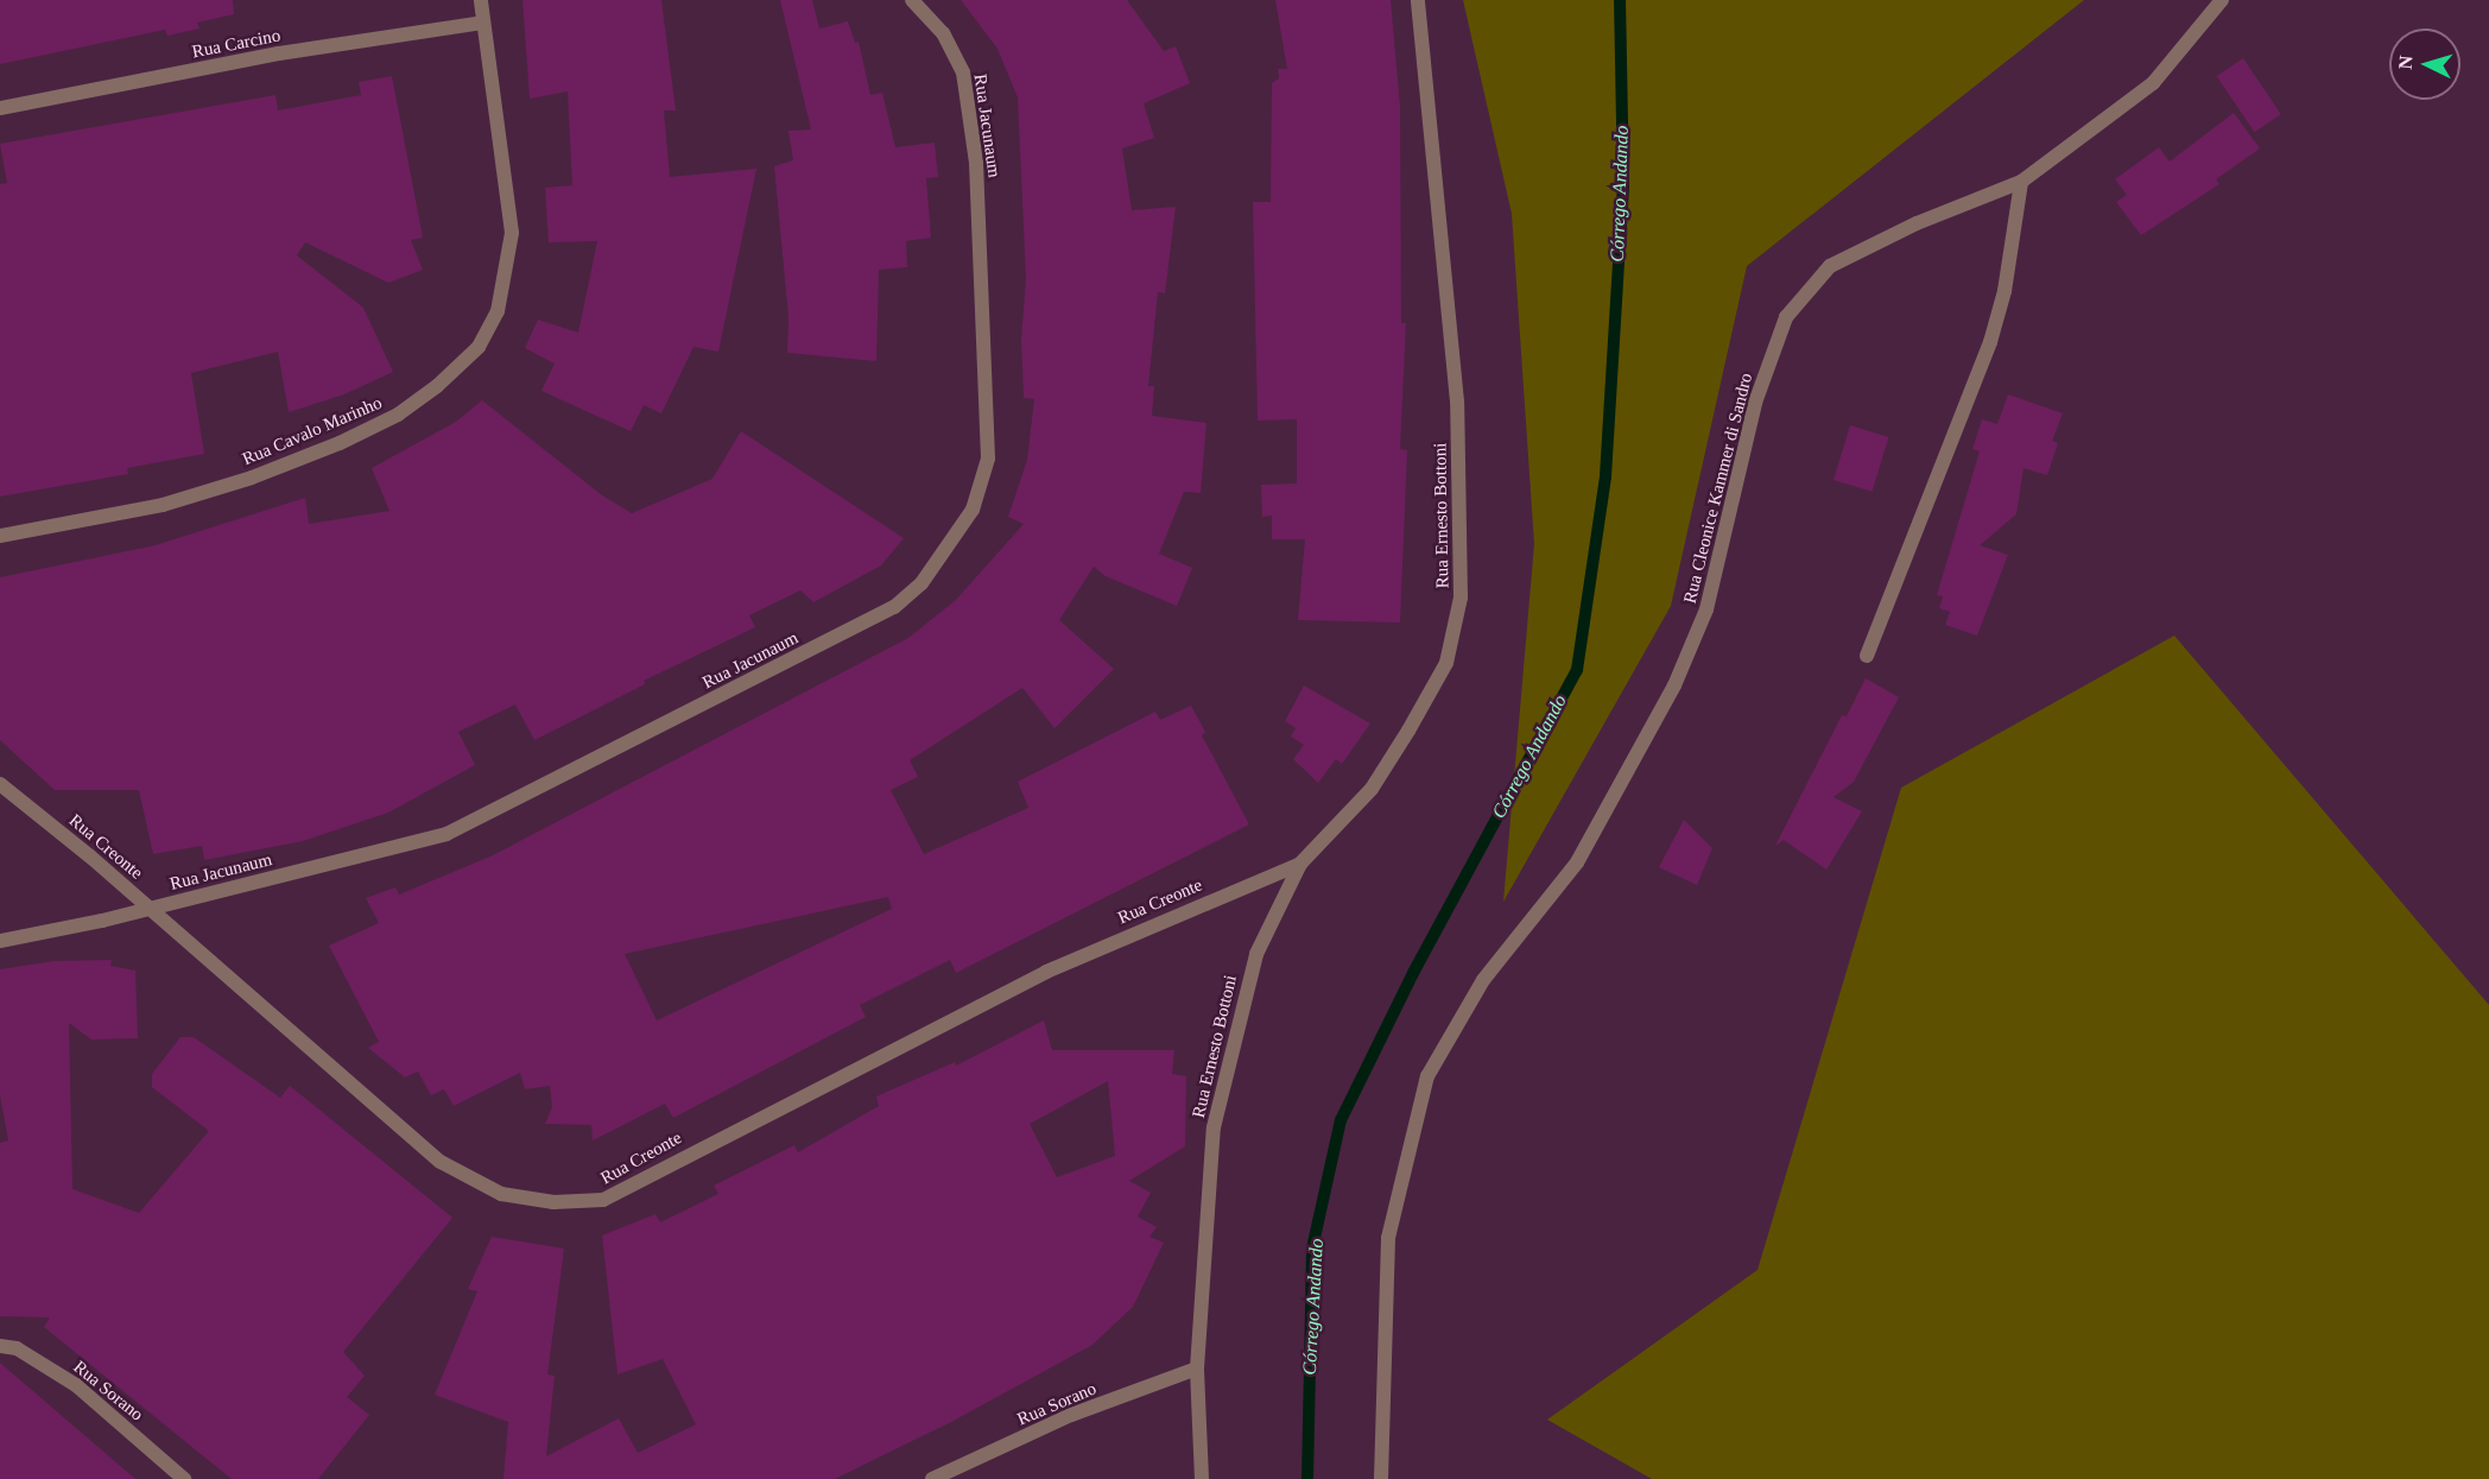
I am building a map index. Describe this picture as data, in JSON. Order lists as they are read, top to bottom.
{
  "streets": {
    "street": [
      "Rua Carcino",
      "Rua Jacunaum",
      "Rua Cavalo Marinho",
      "Rua Cleonice Kammer di Sandro",
      "Rua Ernesto Bottoni",
      "Rua Creonte",
      "Rua Sorano"
    ]
  },
  "crossings": [
    ["Rua Carcino", "Rua Cavalo Marinho"],
    ["Rua Jacunaum", "Rua Creonte"],
    ["Rua Ernesto Bottoni", "Rua Creonte"],
    ["Rua Ernesto Bottoni", "Rua Sorano"]
  ],
  "water": ["Córrego Andando"],
  "north": "left"
}
